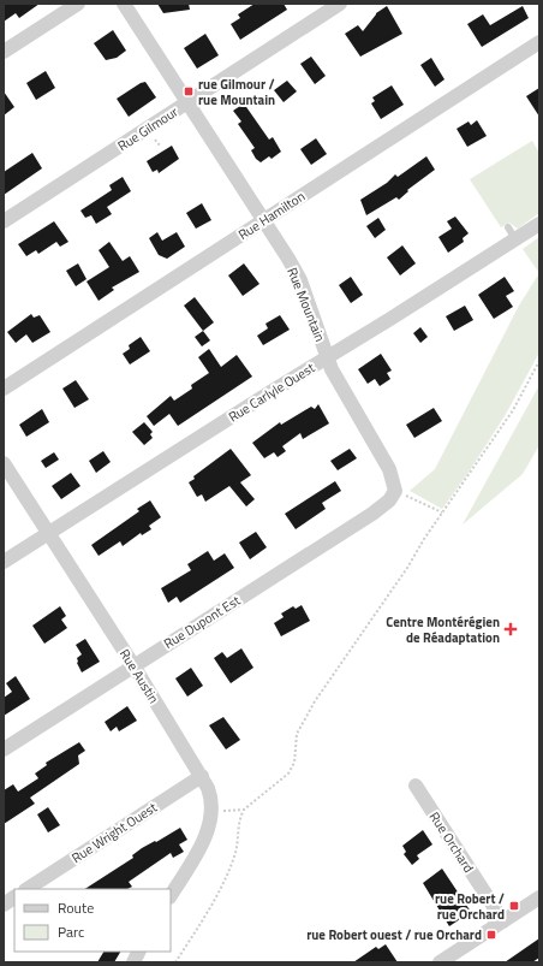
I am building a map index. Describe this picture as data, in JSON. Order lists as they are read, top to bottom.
{
  "streets": {
    "street": [
      "Rue Gilmour",
      "Rue Hamilton",
      "Rue Mountain",
      "Rue Carlyle Ouest",
      "Rue Dupont Est",
      "Rue Austin",
      "Rue Wright Ouest",
      "Rue Orchard"
    ]
  },
  "crossings": [
    ["Rue Gilmour", "Rue Mountain"],
    ["Rue Hamilton", "Rue Mountain"],
    ["Rue Mountain", "Rue Carlyle Ouest"],
    ["Rue Mountain", "Rue Dupont Est"],
    ["Rue Carlyle Ouest", "Rue Austin"],
    ["Rue Dupont Est", "Rue Austin"],
    ["Rue Austin", "Rue Wright Ouest"]
  ],
  "places": {
    "transit": ["rue Gilmour / rue Mountain", "rue Robert / rue Orchard", "rue Robert ouest / rue Orchard"],
    "health": ["Centre Montérégien de Réadaptation"]
  },
  "legend": ["Route", "Parc"]
}
